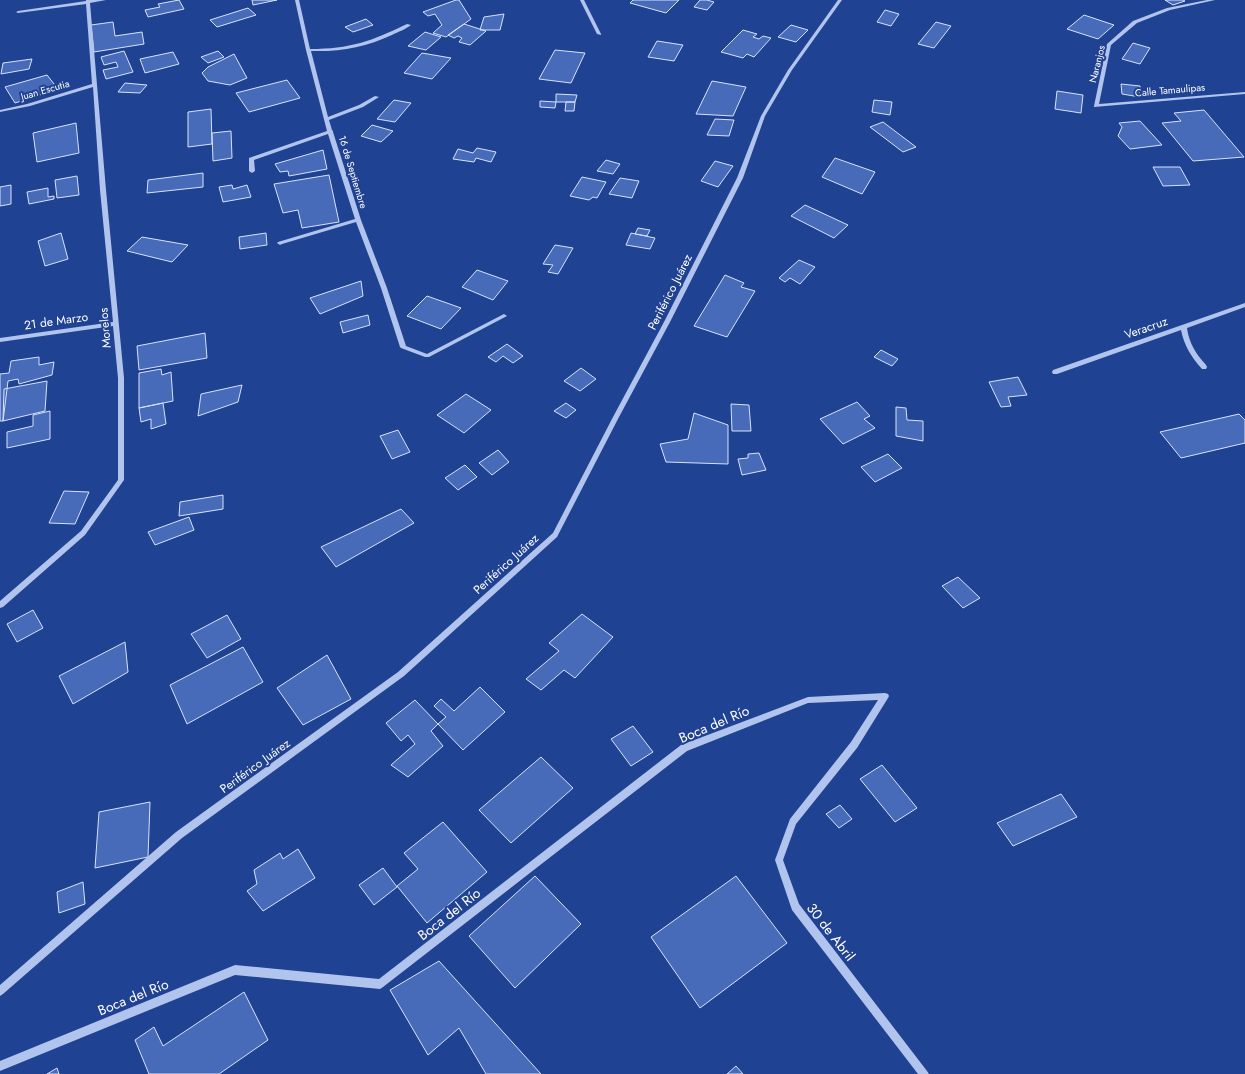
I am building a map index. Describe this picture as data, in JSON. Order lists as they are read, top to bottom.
{
  "streets": {
    "street": [
      "Naranjos",
      "Juan Escutia",
      "Calle Tamaulipas",
      "16 de Septiembre",
      "Periférico Juárez",
      "21 de Marzo",
      "Morelos",
      "Veracruz",
      "Boca del Río",
      "30 de Abril"
    ]
  },
  "crossings": [
    ["Naranjos", "Calle Tamaulipas"],
    ["Juan Escutia", "Morelos"],
    ["21 de Marzo", "Morelos"],
    ["Boca del Río", "30 de Abril"]
  ]
}
